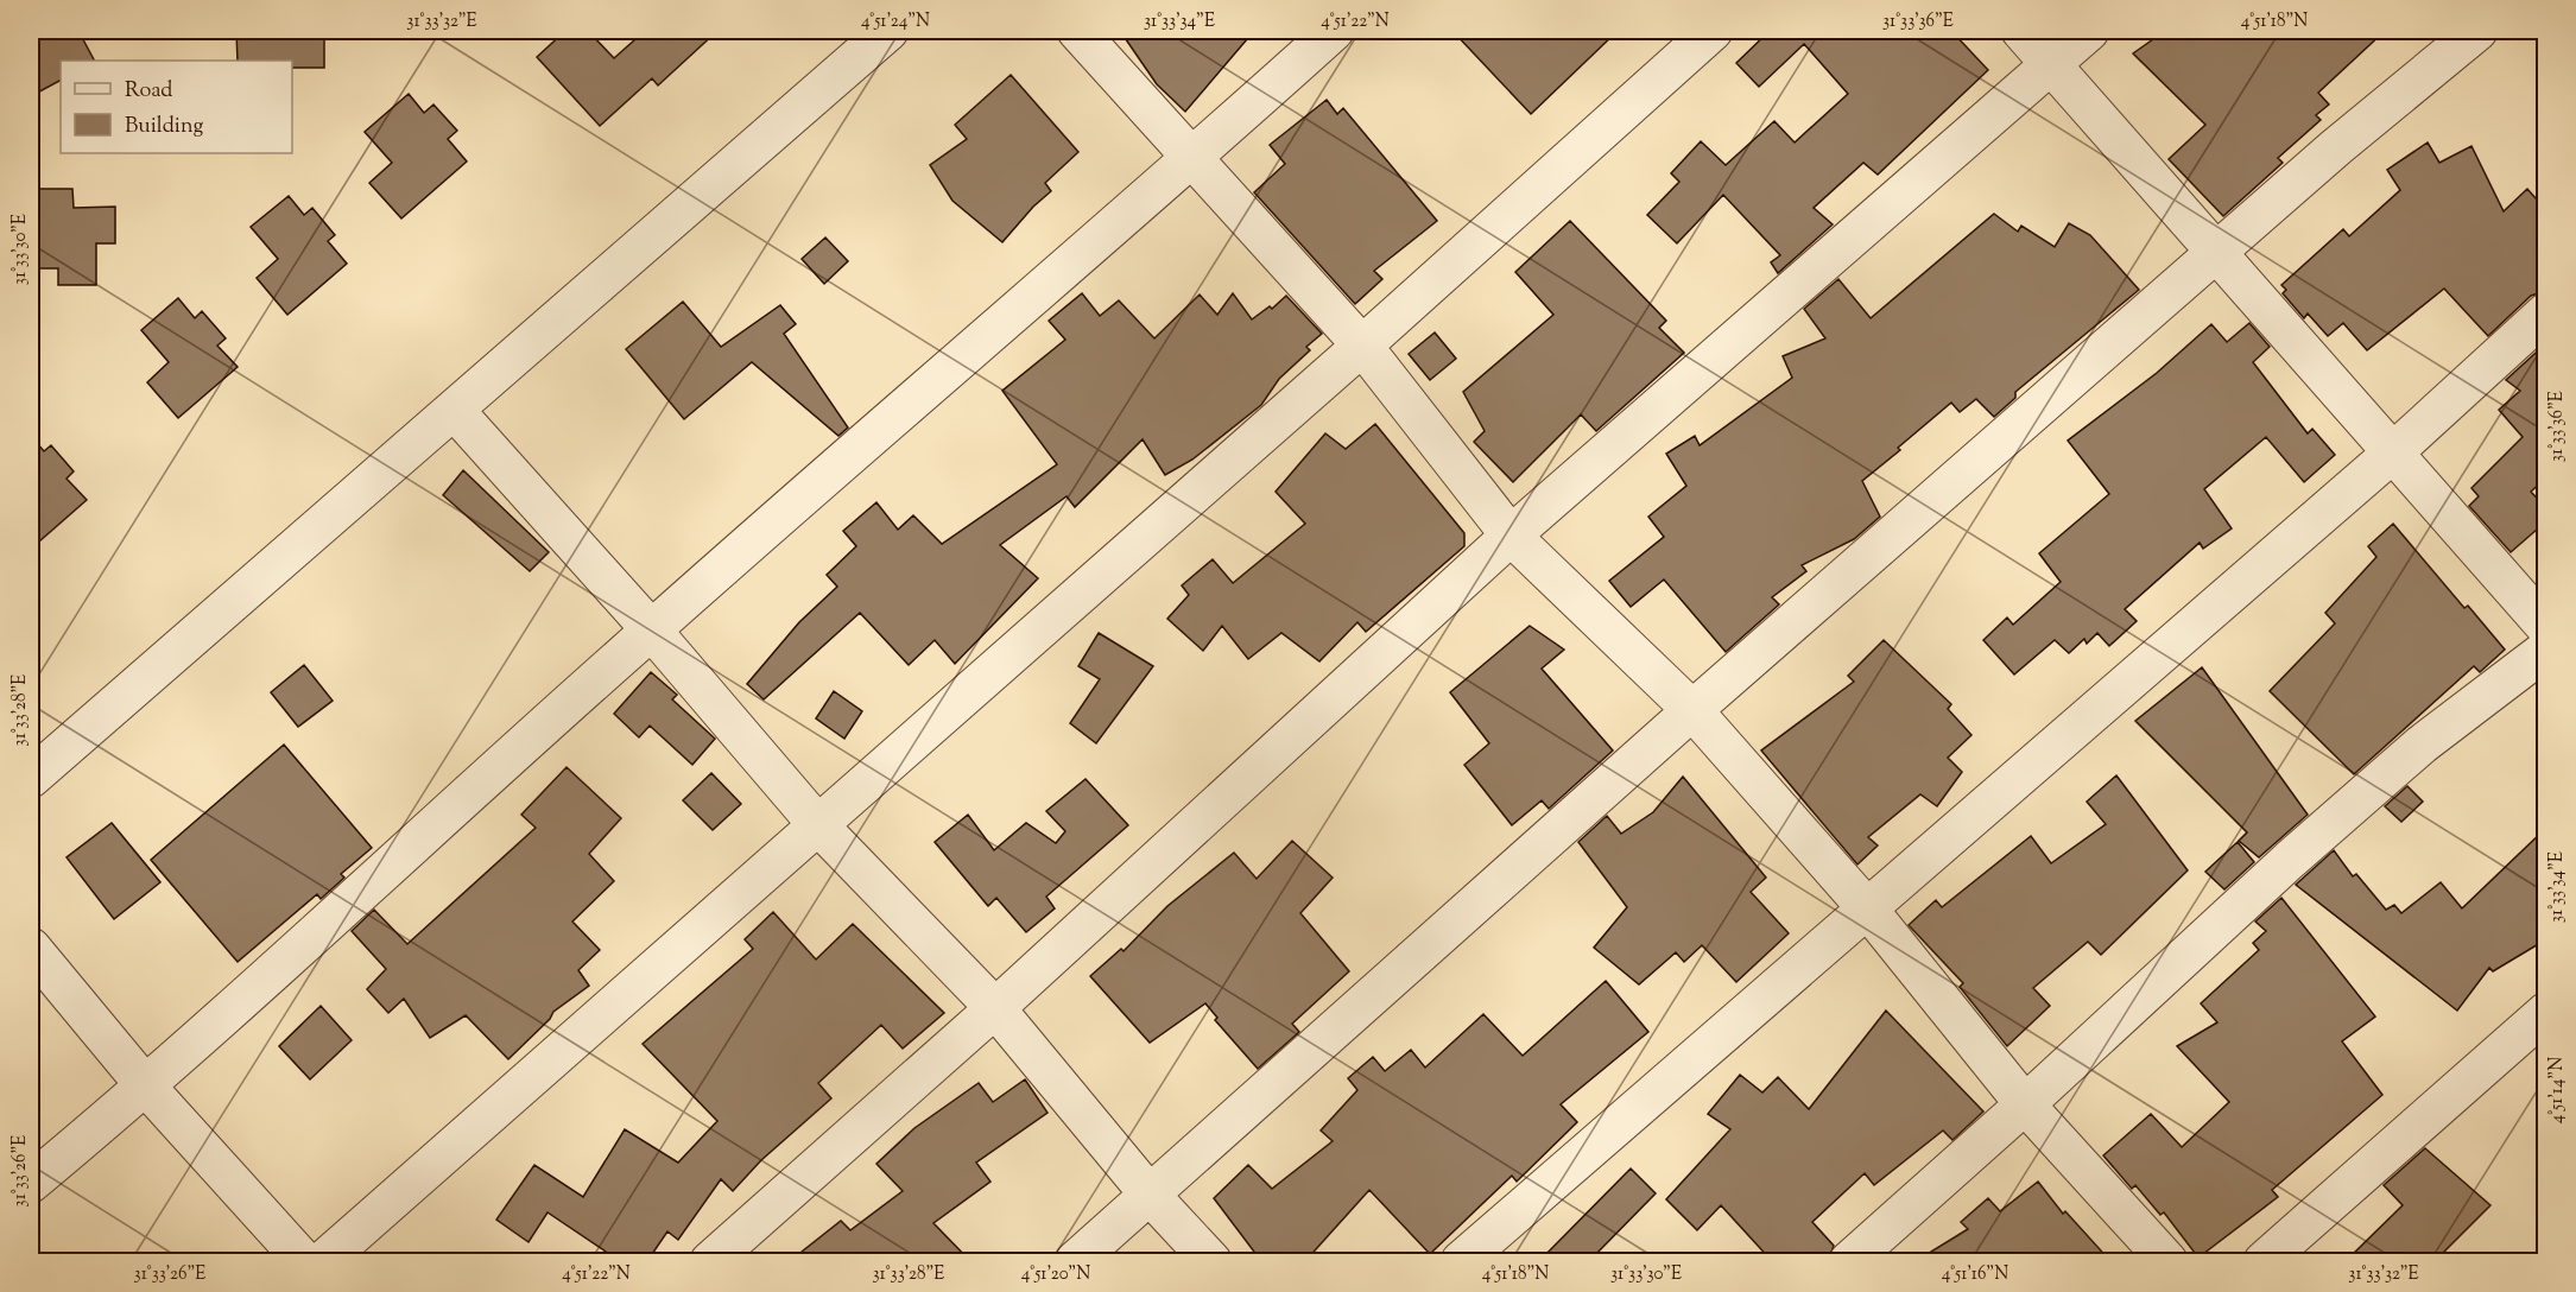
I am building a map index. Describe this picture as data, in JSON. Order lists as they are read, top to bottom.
{
  "legend": ["Road", "Building"],
  "coordinates": [
    "31°33'32\"E",
    "4°51'24\"N",
    "31°33'34\"E",
    "4°51'22\"N",
    "31°33'36\"E",
    "4°51'18\"N",
    "31°33'30\"E",
    "31°33'28\"E",
    "4°51'14\"N",
    "31°33'26\"E",
    "4°51'20\"N",
    "4°51'16\"N"
  ]
}
